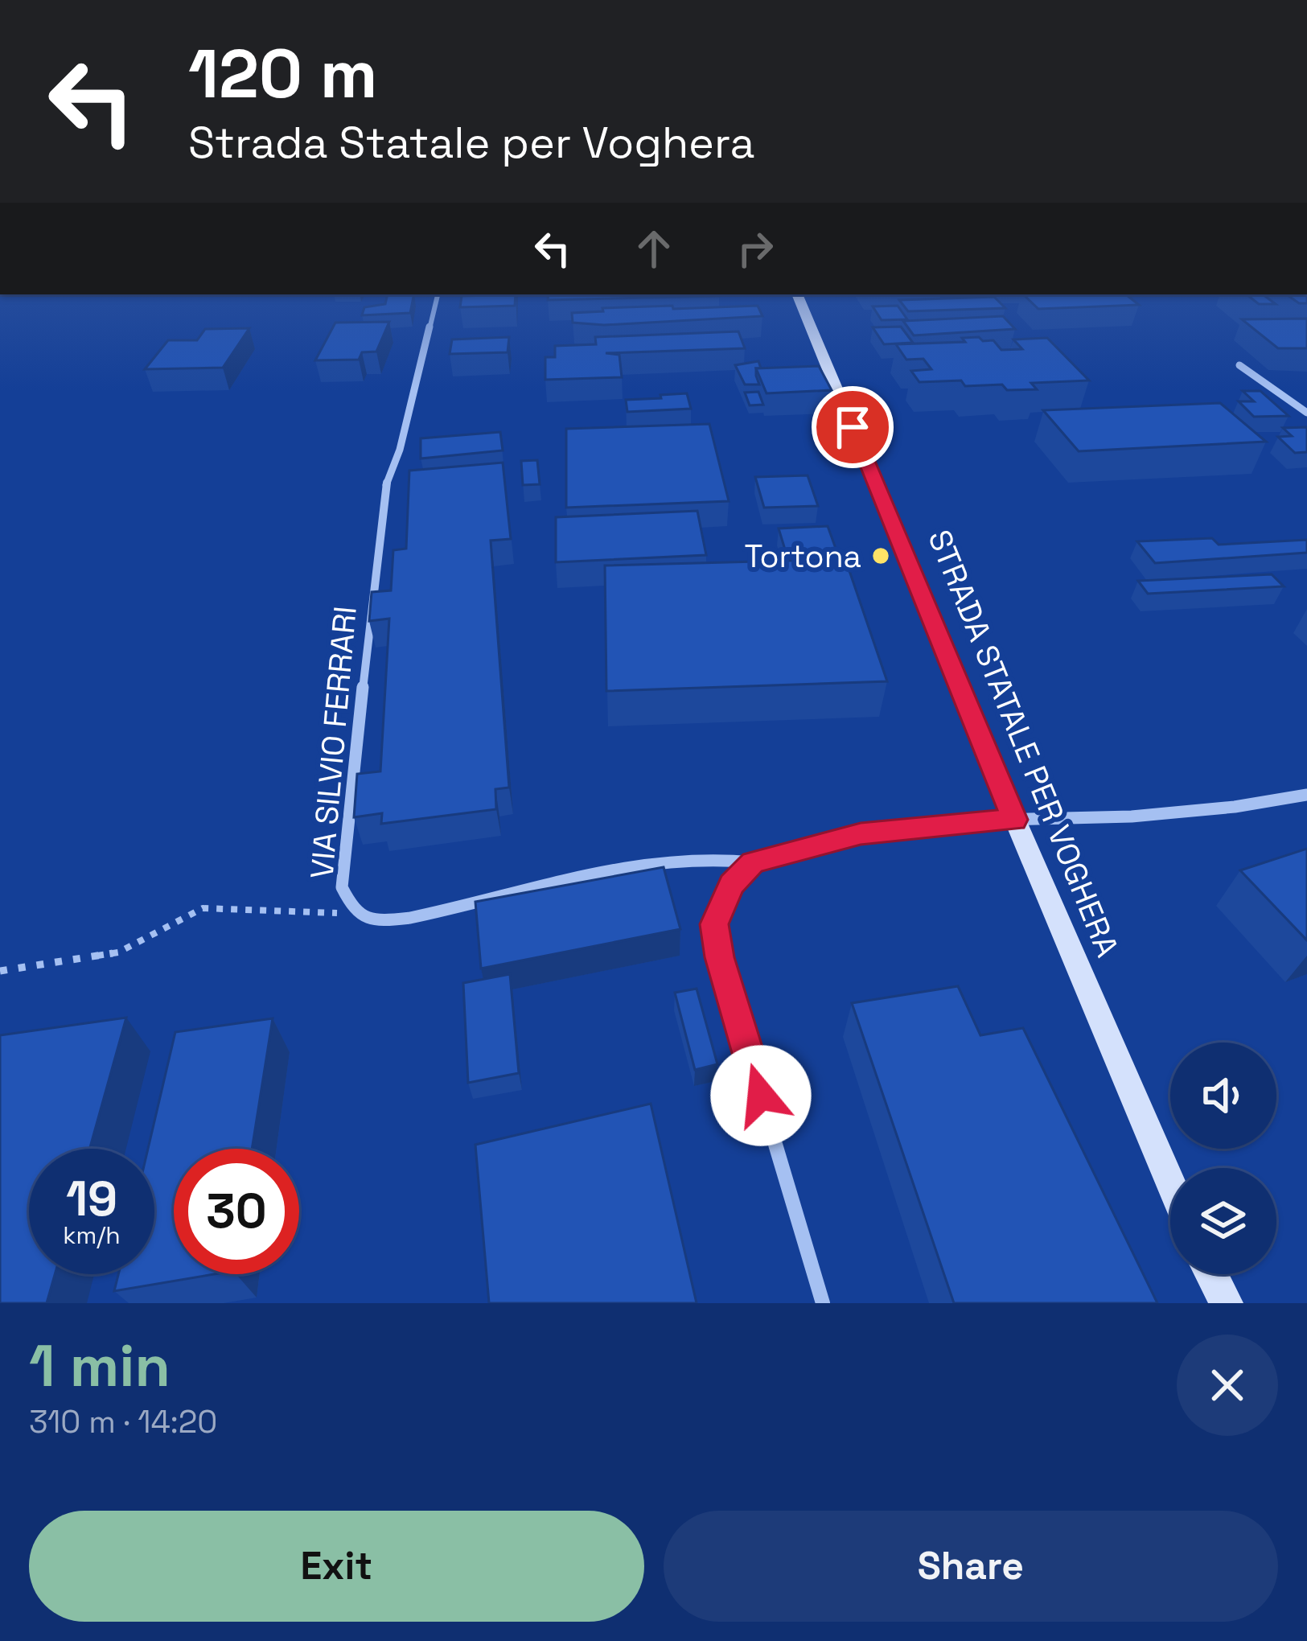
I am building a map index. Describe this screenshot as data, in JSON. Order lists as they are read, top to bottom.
{
  "streets": {
    "main road": ["STRADA STATALE PER VOGHERA"],
    "street": ["VIA SILVIO FERRARI"]
  },
  "crossings": [
    ["VIA SILVIO FERRARI", "STRADA STATALE PER VOGHERA"]
  ],
  "places": ["Tortona"],
  "page": {
    "turn": ["120 m", "Strada Statale per Voghera"],
    "speed": "19 km/h",
    "limit": "30",
    "heading": ["1 min", "310 m · 14:20"],
    "buttons": ["Exit", "Share"]
  }
}
